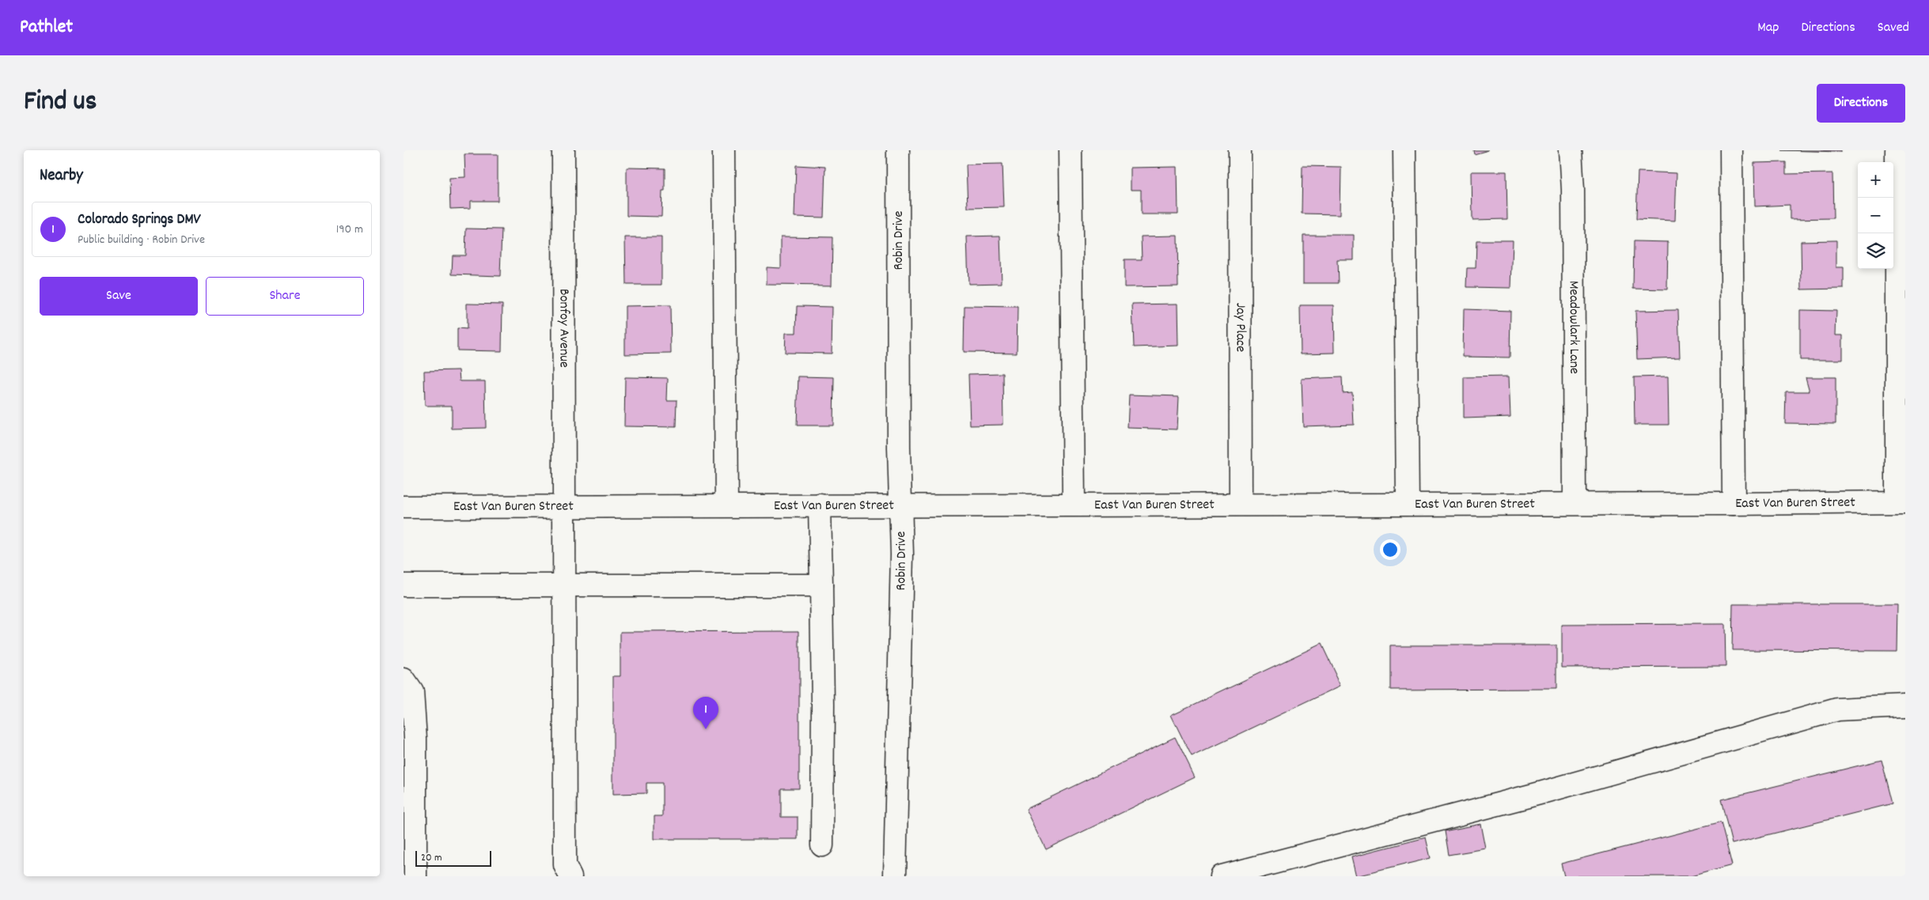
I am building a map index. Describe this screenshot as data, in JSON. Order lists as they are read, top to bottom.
{
  "streets": {
    "street": [
      "Robin Drive",
      "Meadowlark Lane",
      "Jay Place",
      "Bonfoy Avenue",
      "East Van Buren Street"
    ]
  },
  "crossings": [
    ["Robin Drive", "East Van Buren Street"],
    ["Meadowlark Lane", "East Van Buren Street"],
    ["Jay Place", "East Van Buren Street"],
    ["Bonfoy Avenue", "East Van Buren Street"]
  ],
  "scale_bar": "20 m",
  "page": {
    "header": "Pathlet",
    "nav": ["Map", "Directions", "Saved"],
    "title": "Find us",
    "buttons": [
      "Directions",
      ["Save", "Share"]
    ],
    "heading": "Nearby",
    "map_buttons": ["+", "−"],
    "list": [
      {
        "mark": "1",
        "name": "Colorado Springs DMV",
        "note": "Public building · Robin Drive",
        "value": "190 m"
      }
    ],
    "pins": "1",
    "scale": "20 m"
  }
}
